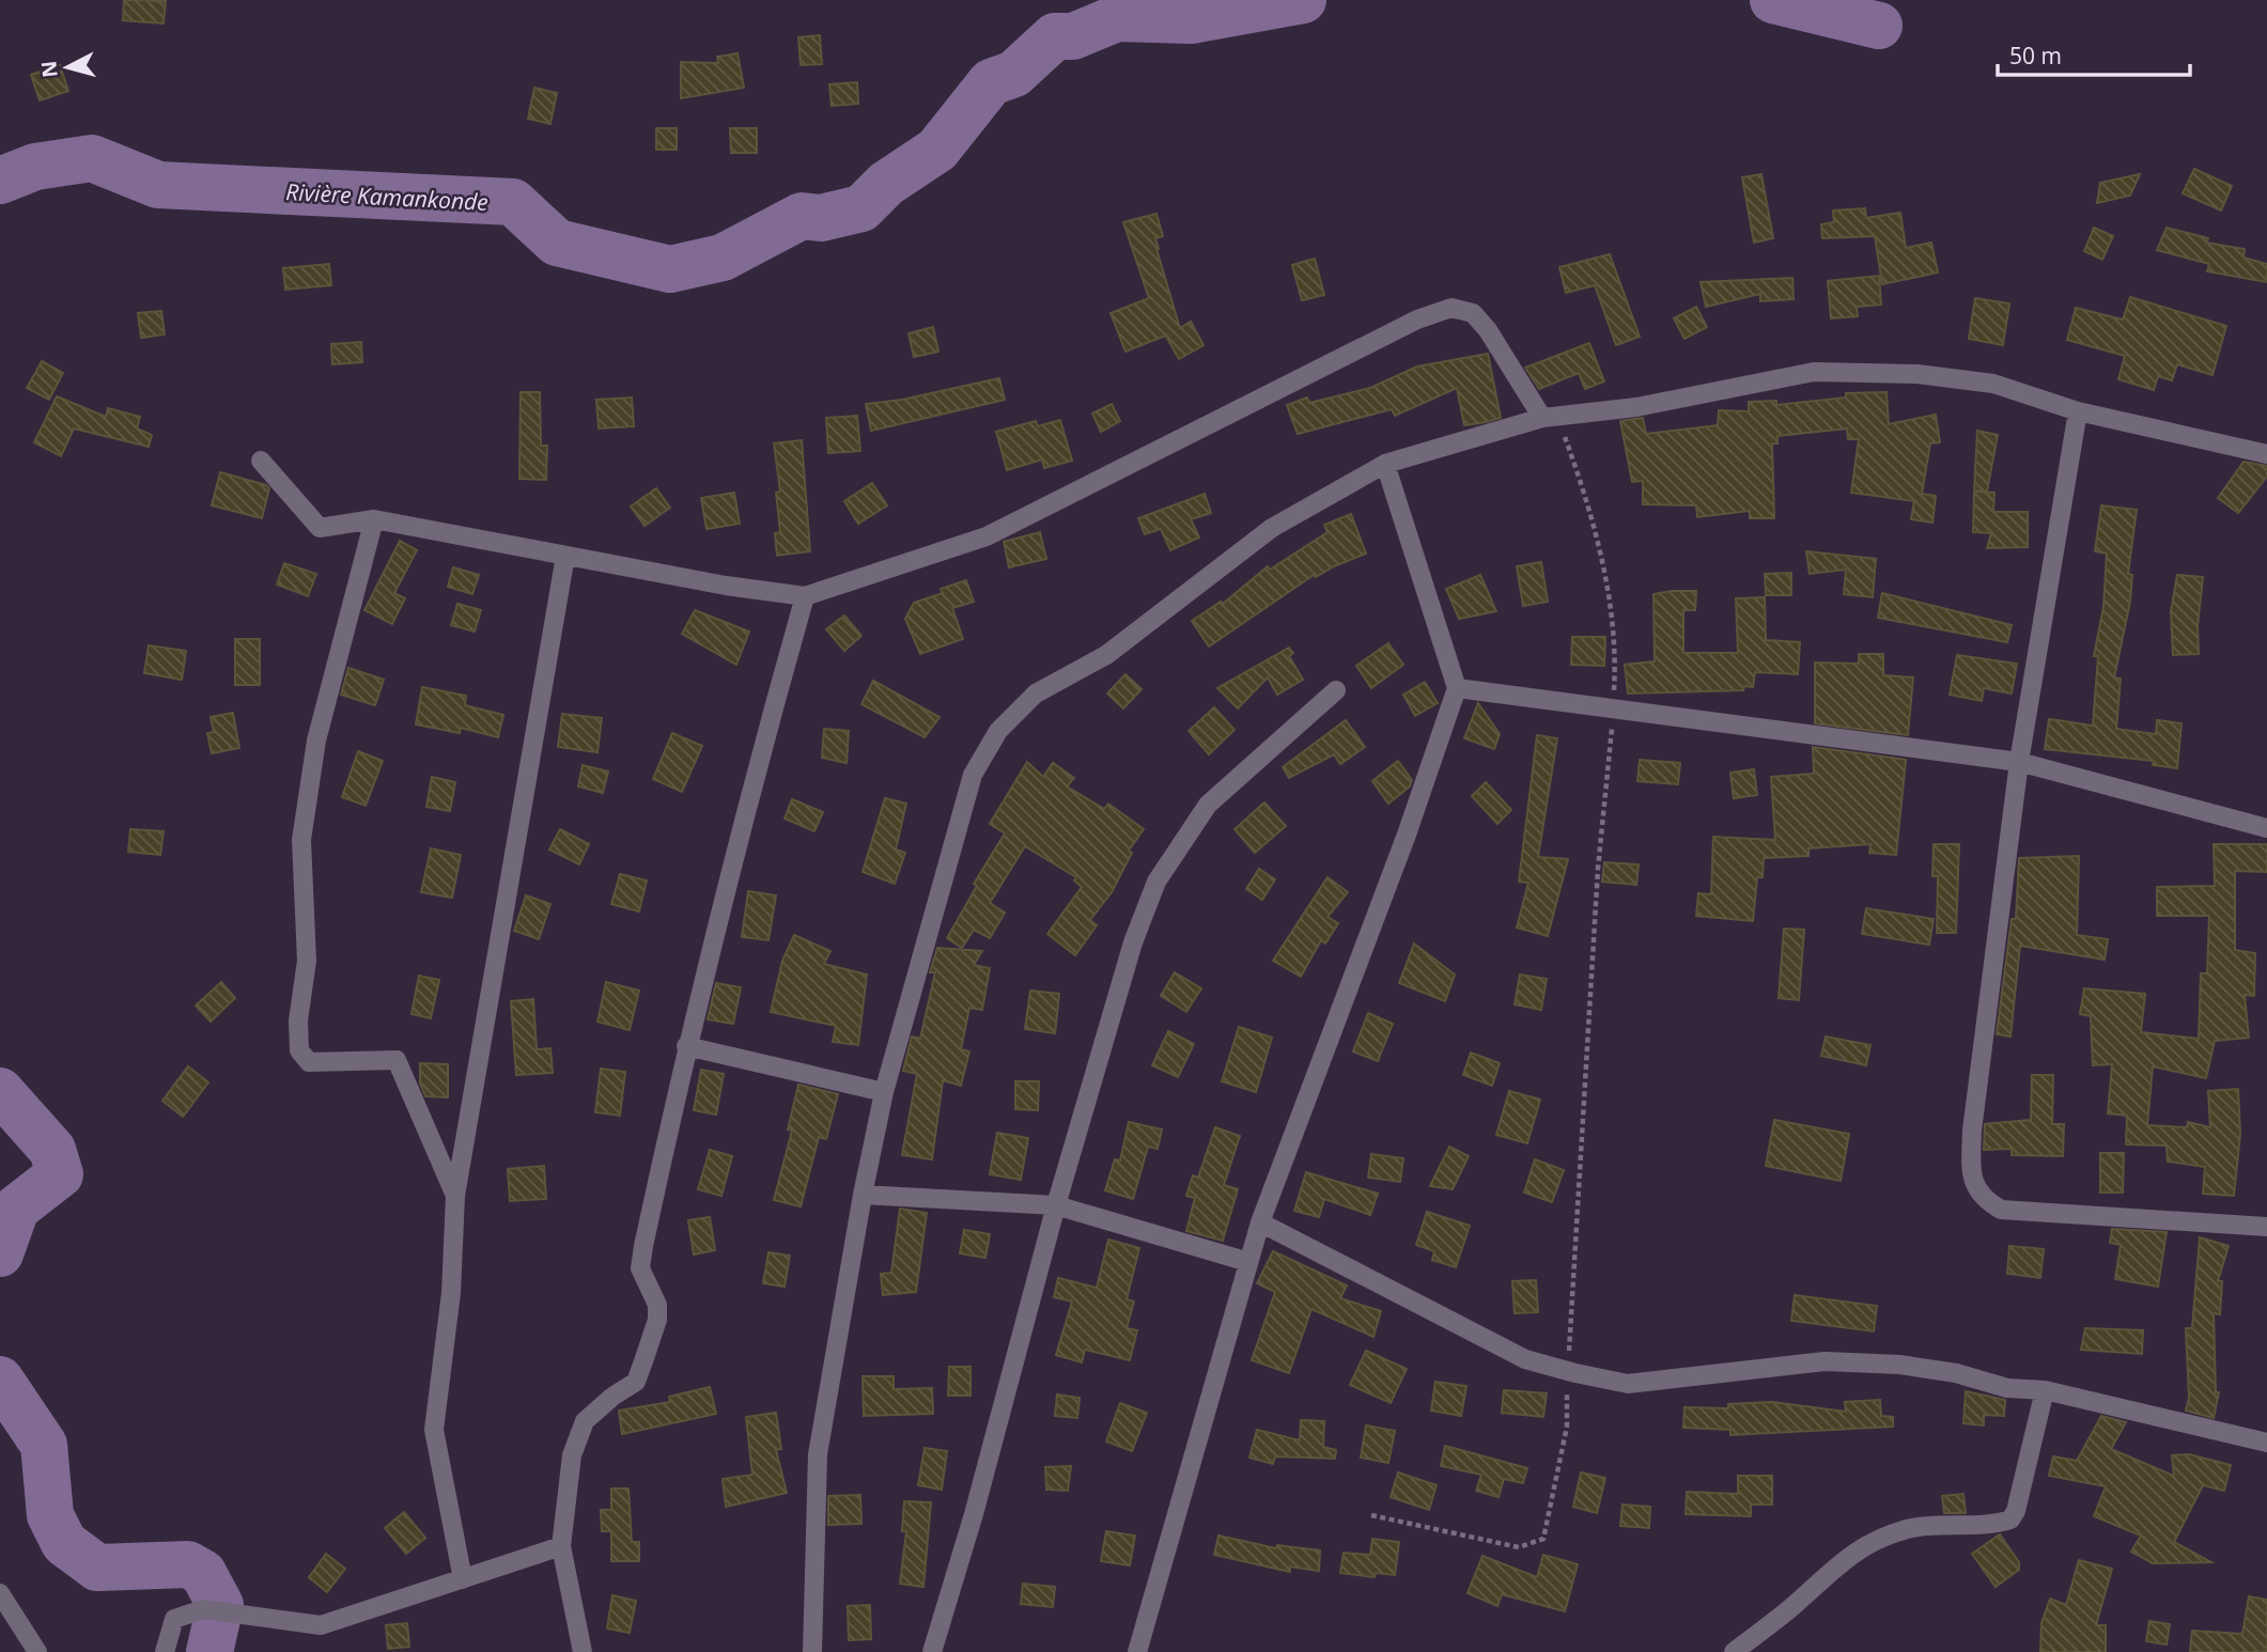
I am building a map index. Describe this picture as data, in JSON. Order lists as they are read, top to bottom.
{
  "water": ["Rivière Kamankonde"],
  "scale_bar": "50 m",
  "north": "left"
}
